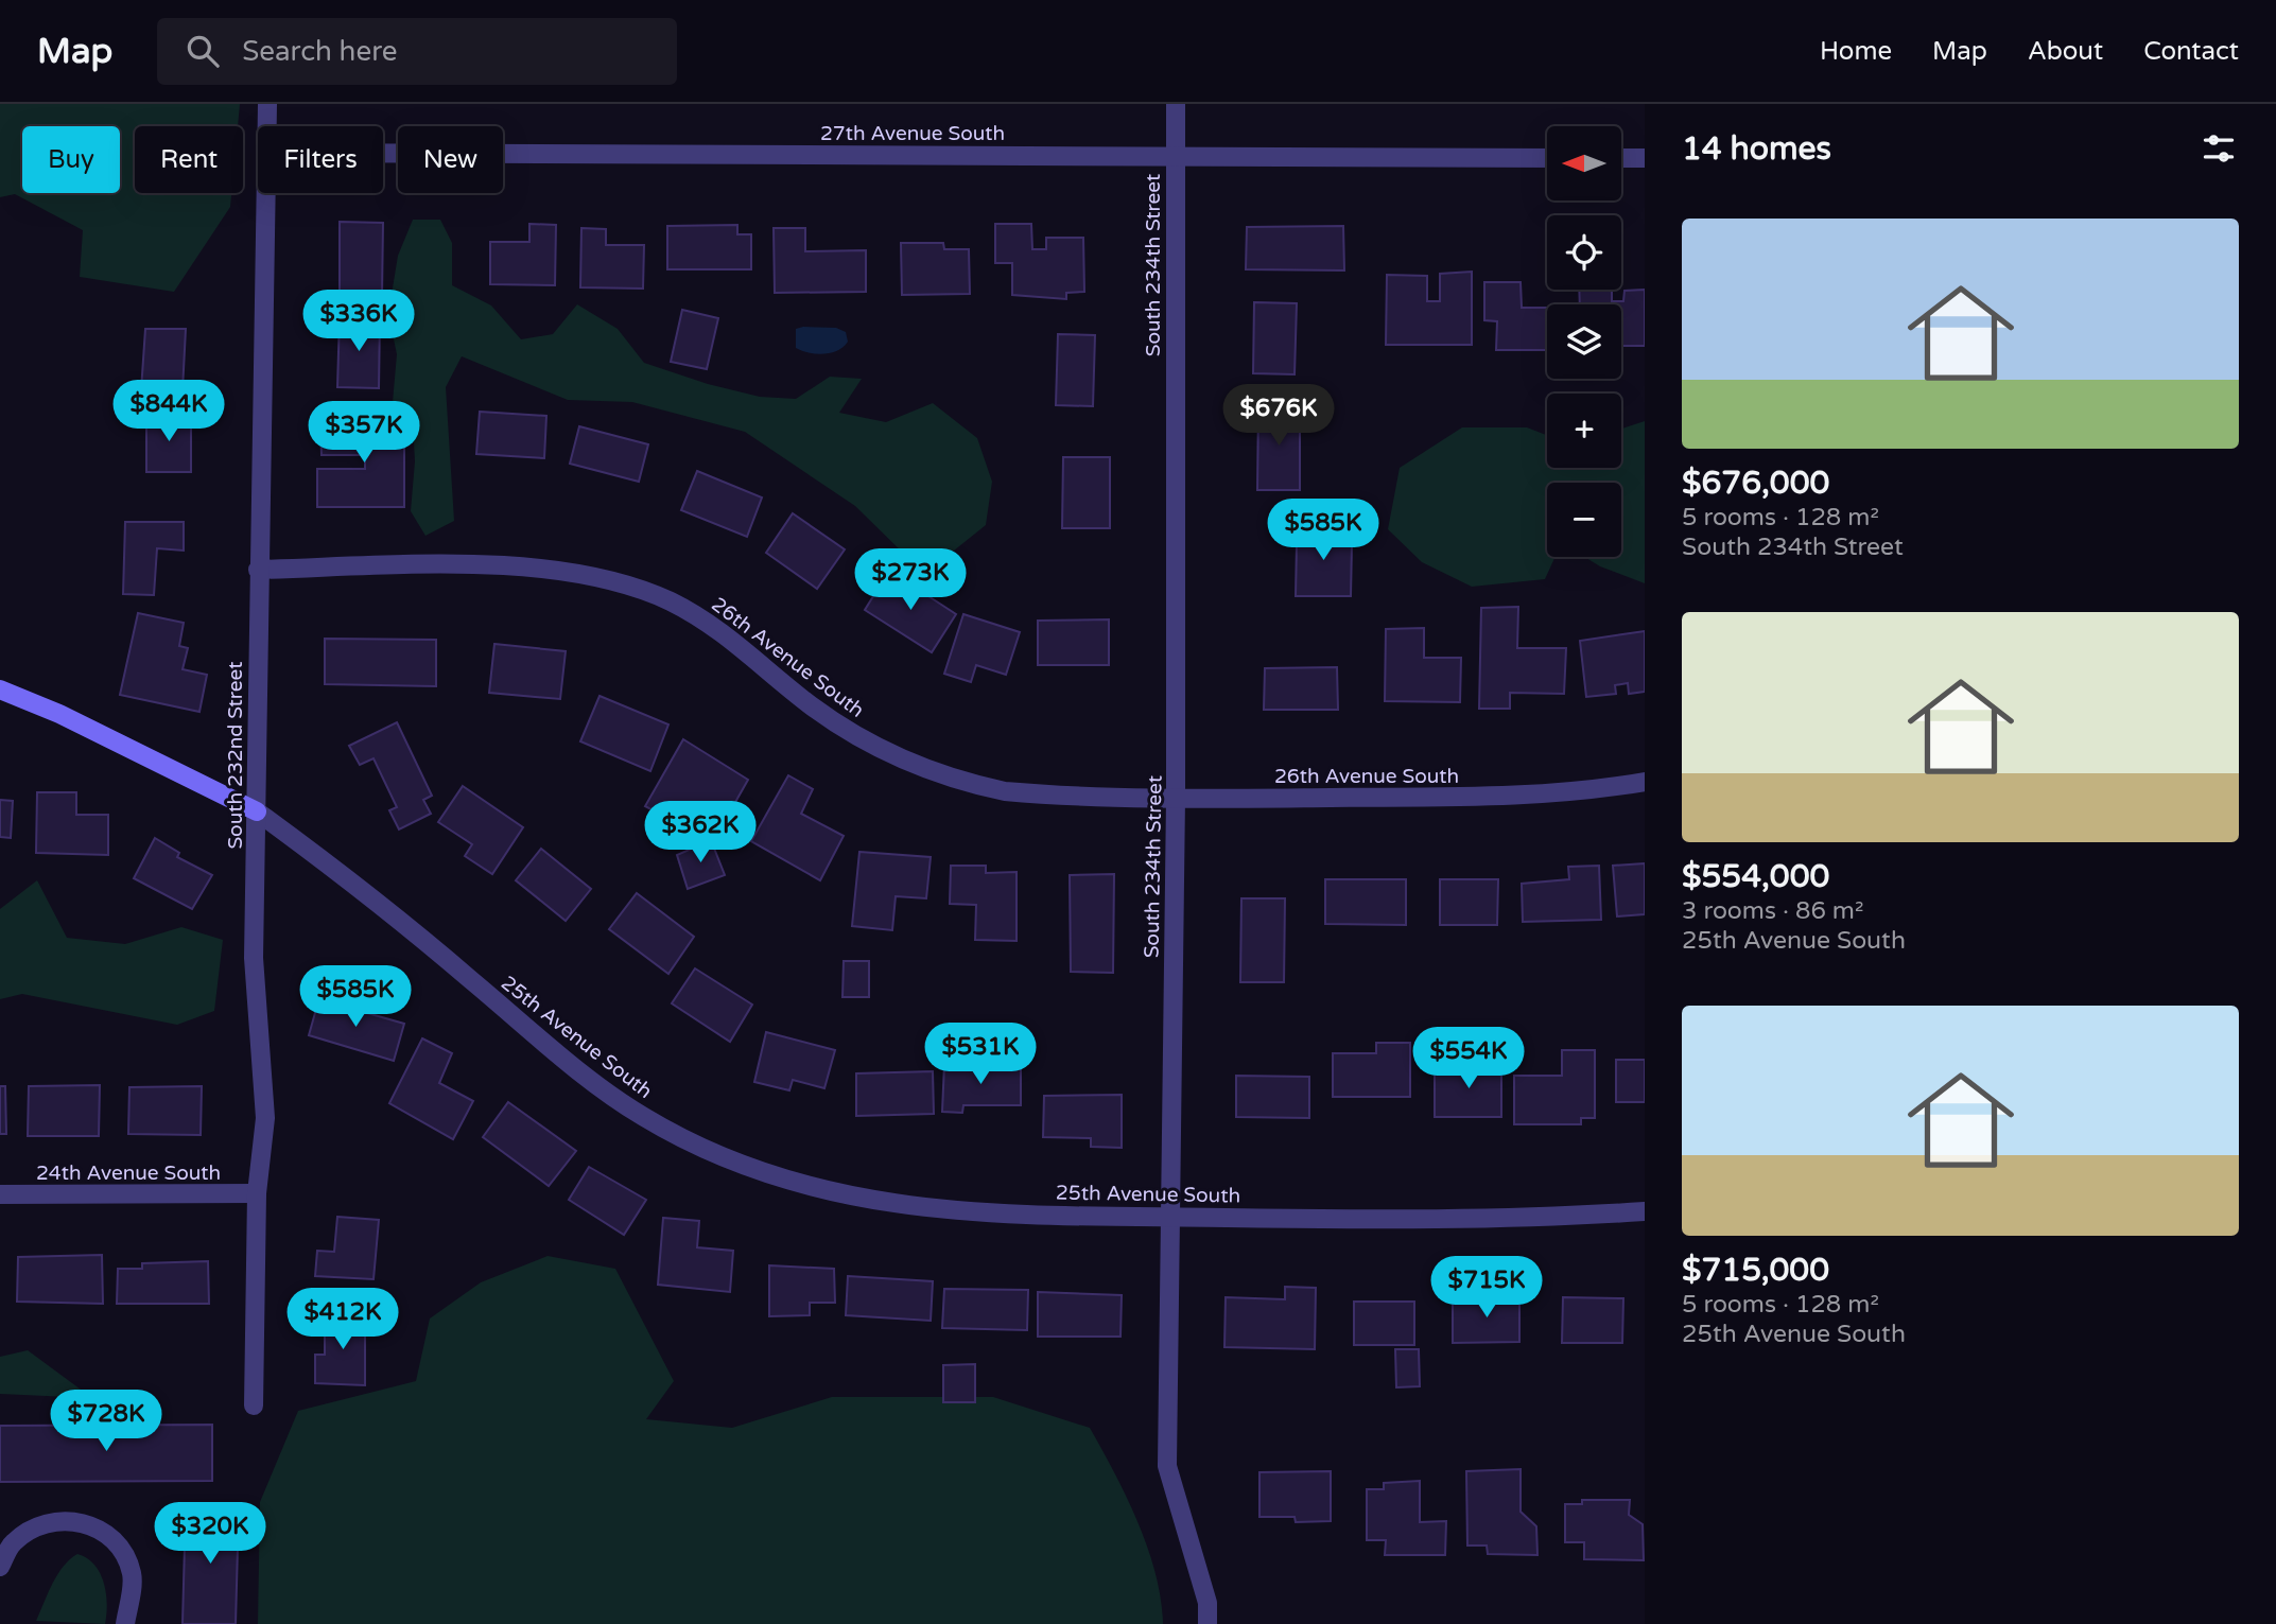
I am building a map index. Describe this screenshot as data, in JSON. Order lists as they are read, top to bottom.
{
  "streets": {
    "street": [
      "27th Avenue South",
      "South 234th Street",
      "26th Avenue South",
      "South 232nd Street",
      "25th Avenue South",
      "24th Avenue South"
    ]
  },
  "crossings": [
    ["27th Avenue South", "South 234th Street"],
    ["South 234th Street", "26th Avenue South"],
    ["South 234th Street", "25th Avenue South"],
    ["26th Avenue South", "South 232nd Street"],
    ["South 232nd Street", "25th Avenue South"],
    ["South 232nd Street", "24th Avenue South"]
  ],
  "north": "left",
  "page": {
    "header": "Map",
    "search": "Search here",
    "nav": [
      "Home",
      "Map",
      "About",
      "Contact"
    ],
    "heading": "14 homes",
    "map_buttons": ["+", "−"],
    "chip": [
      "Buy",
      "Rent",
      "Filters",
      "New"
    ],
    "list": [
      {
        "name": "$676,000",
        "note": "5 rooms · 128 m² · South 234th Street"
      },
      {
        "name": "$554,000",
        "note": "3 rooms · 86 m² · 25th Avenue South"
      },
      {
        "name": "$715,000",
        "note": "5 rooms · 128 m² · 25th Avenue South"
      }
    ],
    "price": [
      "$336K",
      "$844K",
      "$676K",
      "$357K",
      "$585K",
      "$273K",
      "$362K",
      "$585K",
      "$531K",
      "$554K",
      "$715K",
      "$412K",
      "$728K",
      "$320K"
    ]
  }
}
